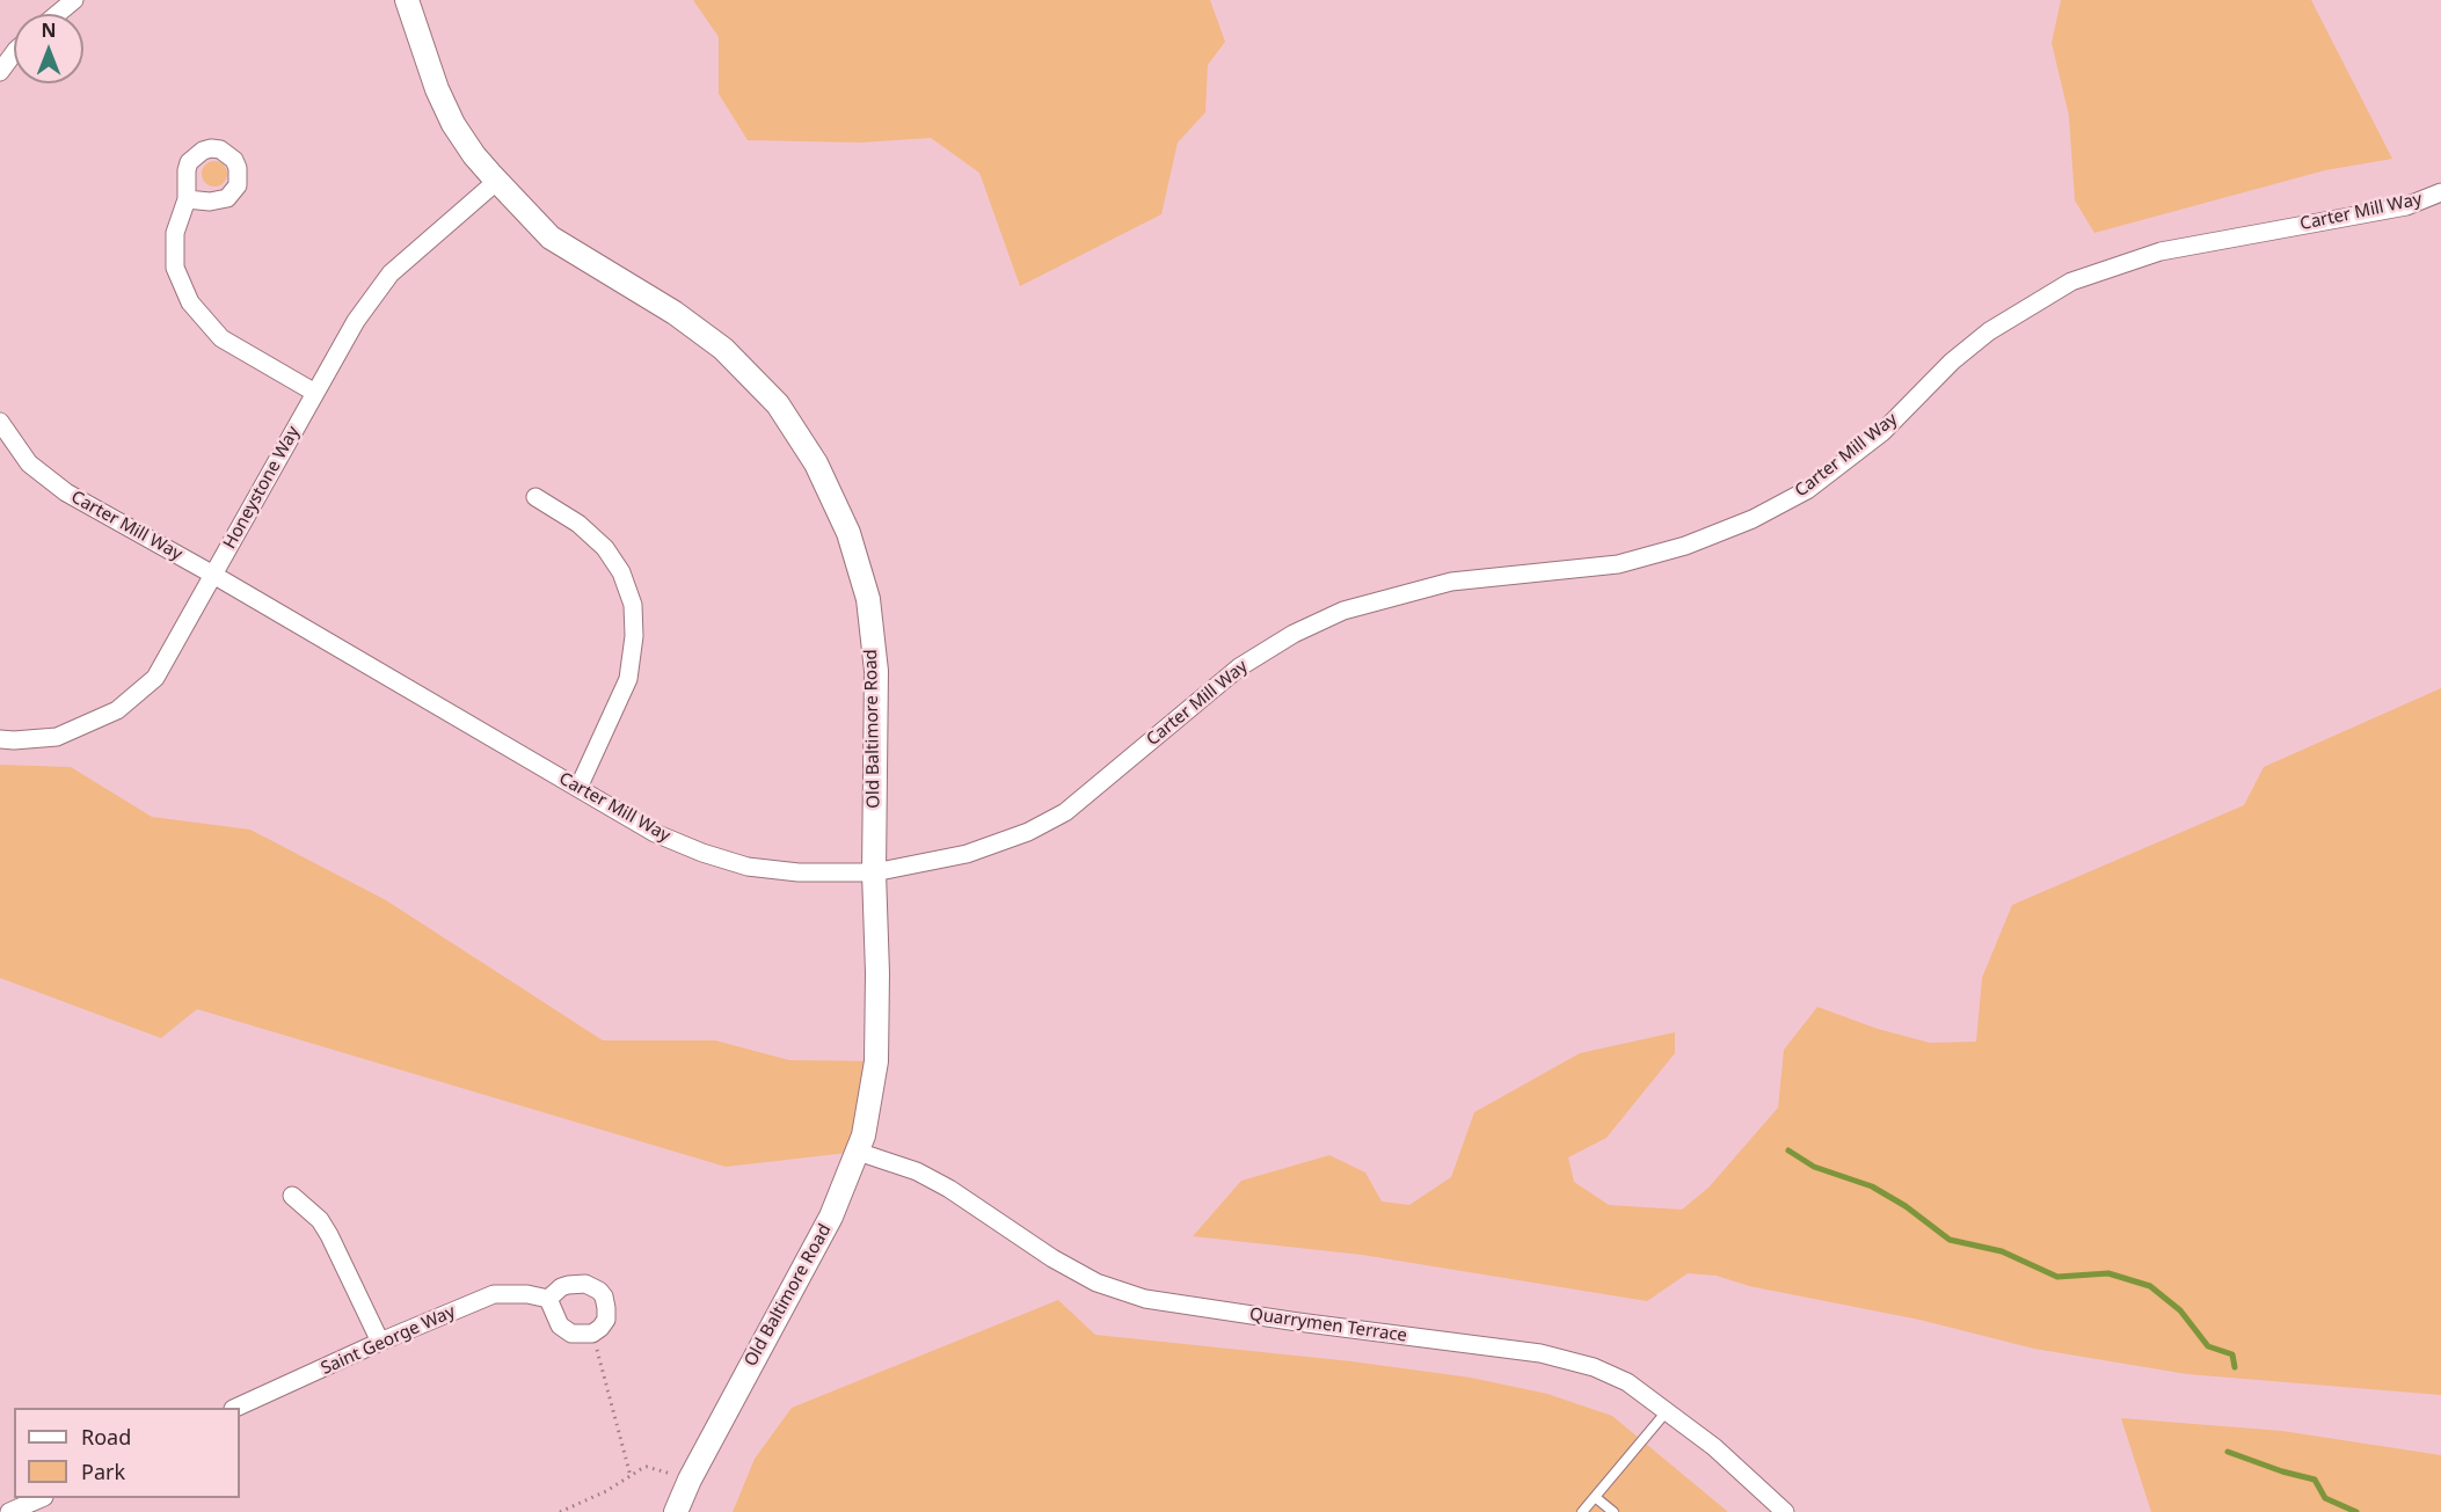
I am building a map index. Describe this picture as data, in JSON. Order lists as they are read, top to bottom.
{
  "streets": {
    "street": [
      "Carter Mill Way",
      "Honeystone Way",
      "Old Baltimore Road",
      "Quarrymen Terrace",
      "Saint George Way"
    ]
  },
  "crossings": [
    ["Carter Mill Way", "Honeystone Way"],
    ["Carter Mill Way", "Old Baltimore Road"],
    ["Honeystone Way", "Old Baltimore Road"],
    ["Old Baltimore Road", "Quarrymen Terrace"]
  ],
  "legend": ["Road", "Park"],
  "north": "top"
}
